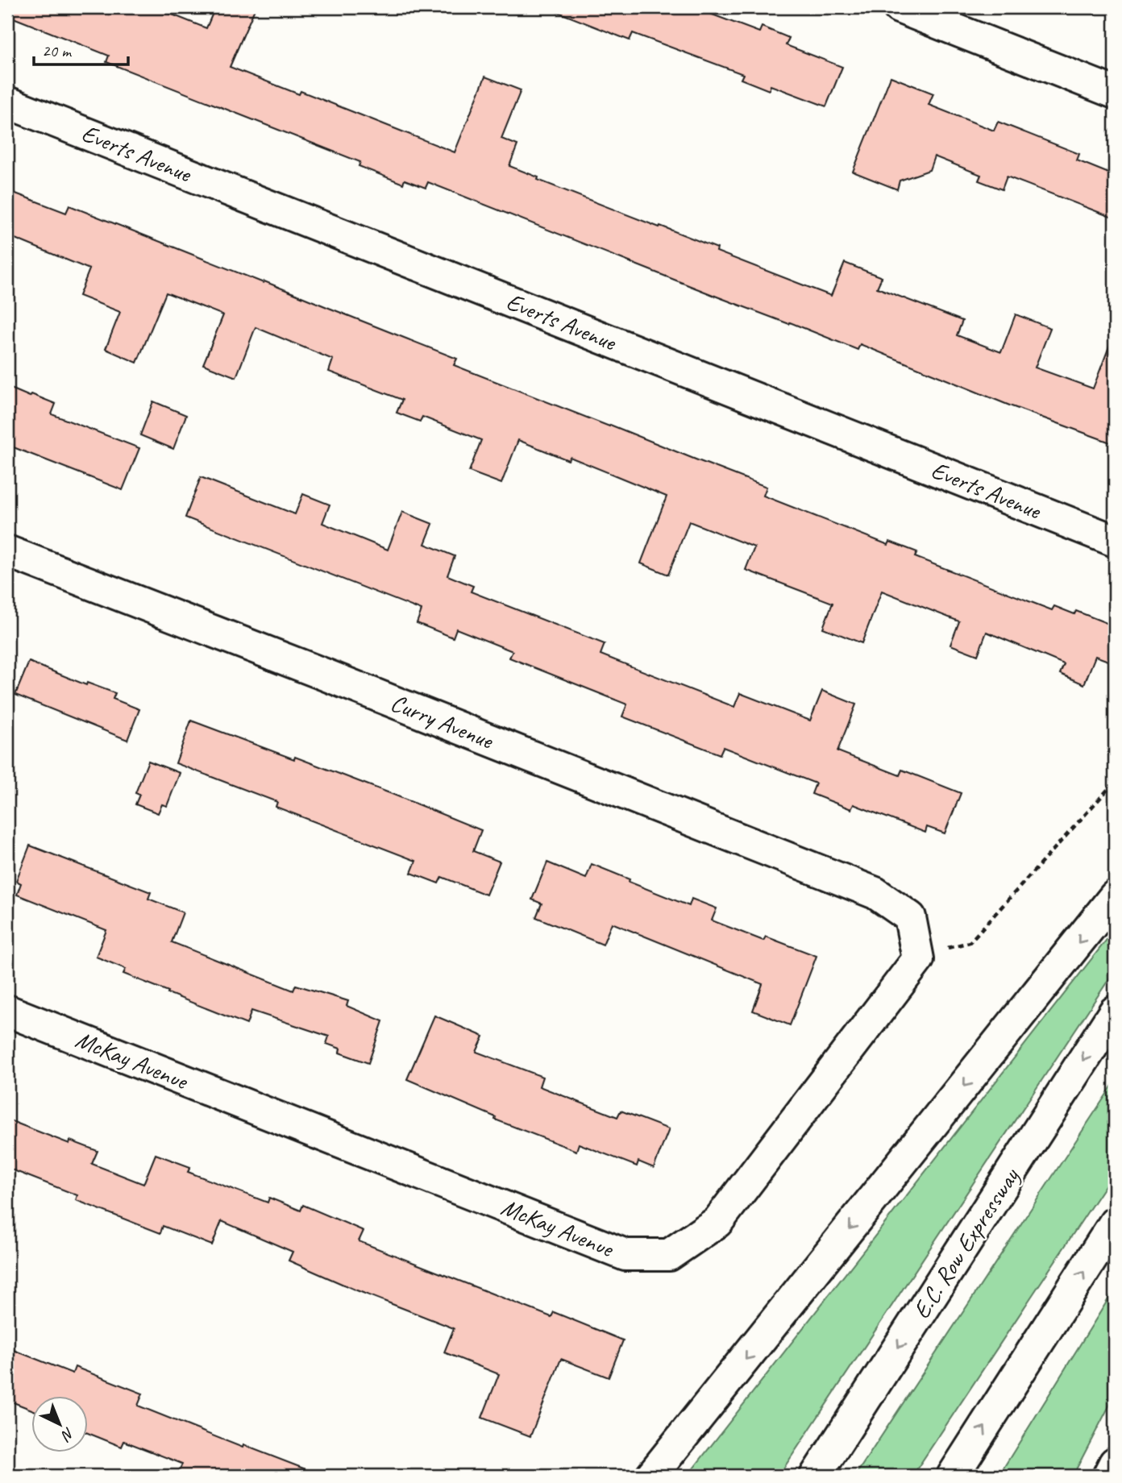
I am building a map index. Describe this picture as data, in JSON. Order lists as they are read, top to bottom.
{
  "streets": {
    "main road": [
      "Everts Avenue",
      "Curry Avenue",
      "McKay Avenue",
      "E.C. Row Expressway"
    ]
  },
  "crossings": [
    ["Curry Avenue", "McKay Avenue"]
  ],
  "scale_bar": "20 m",
  "north": "bottom right"
}
